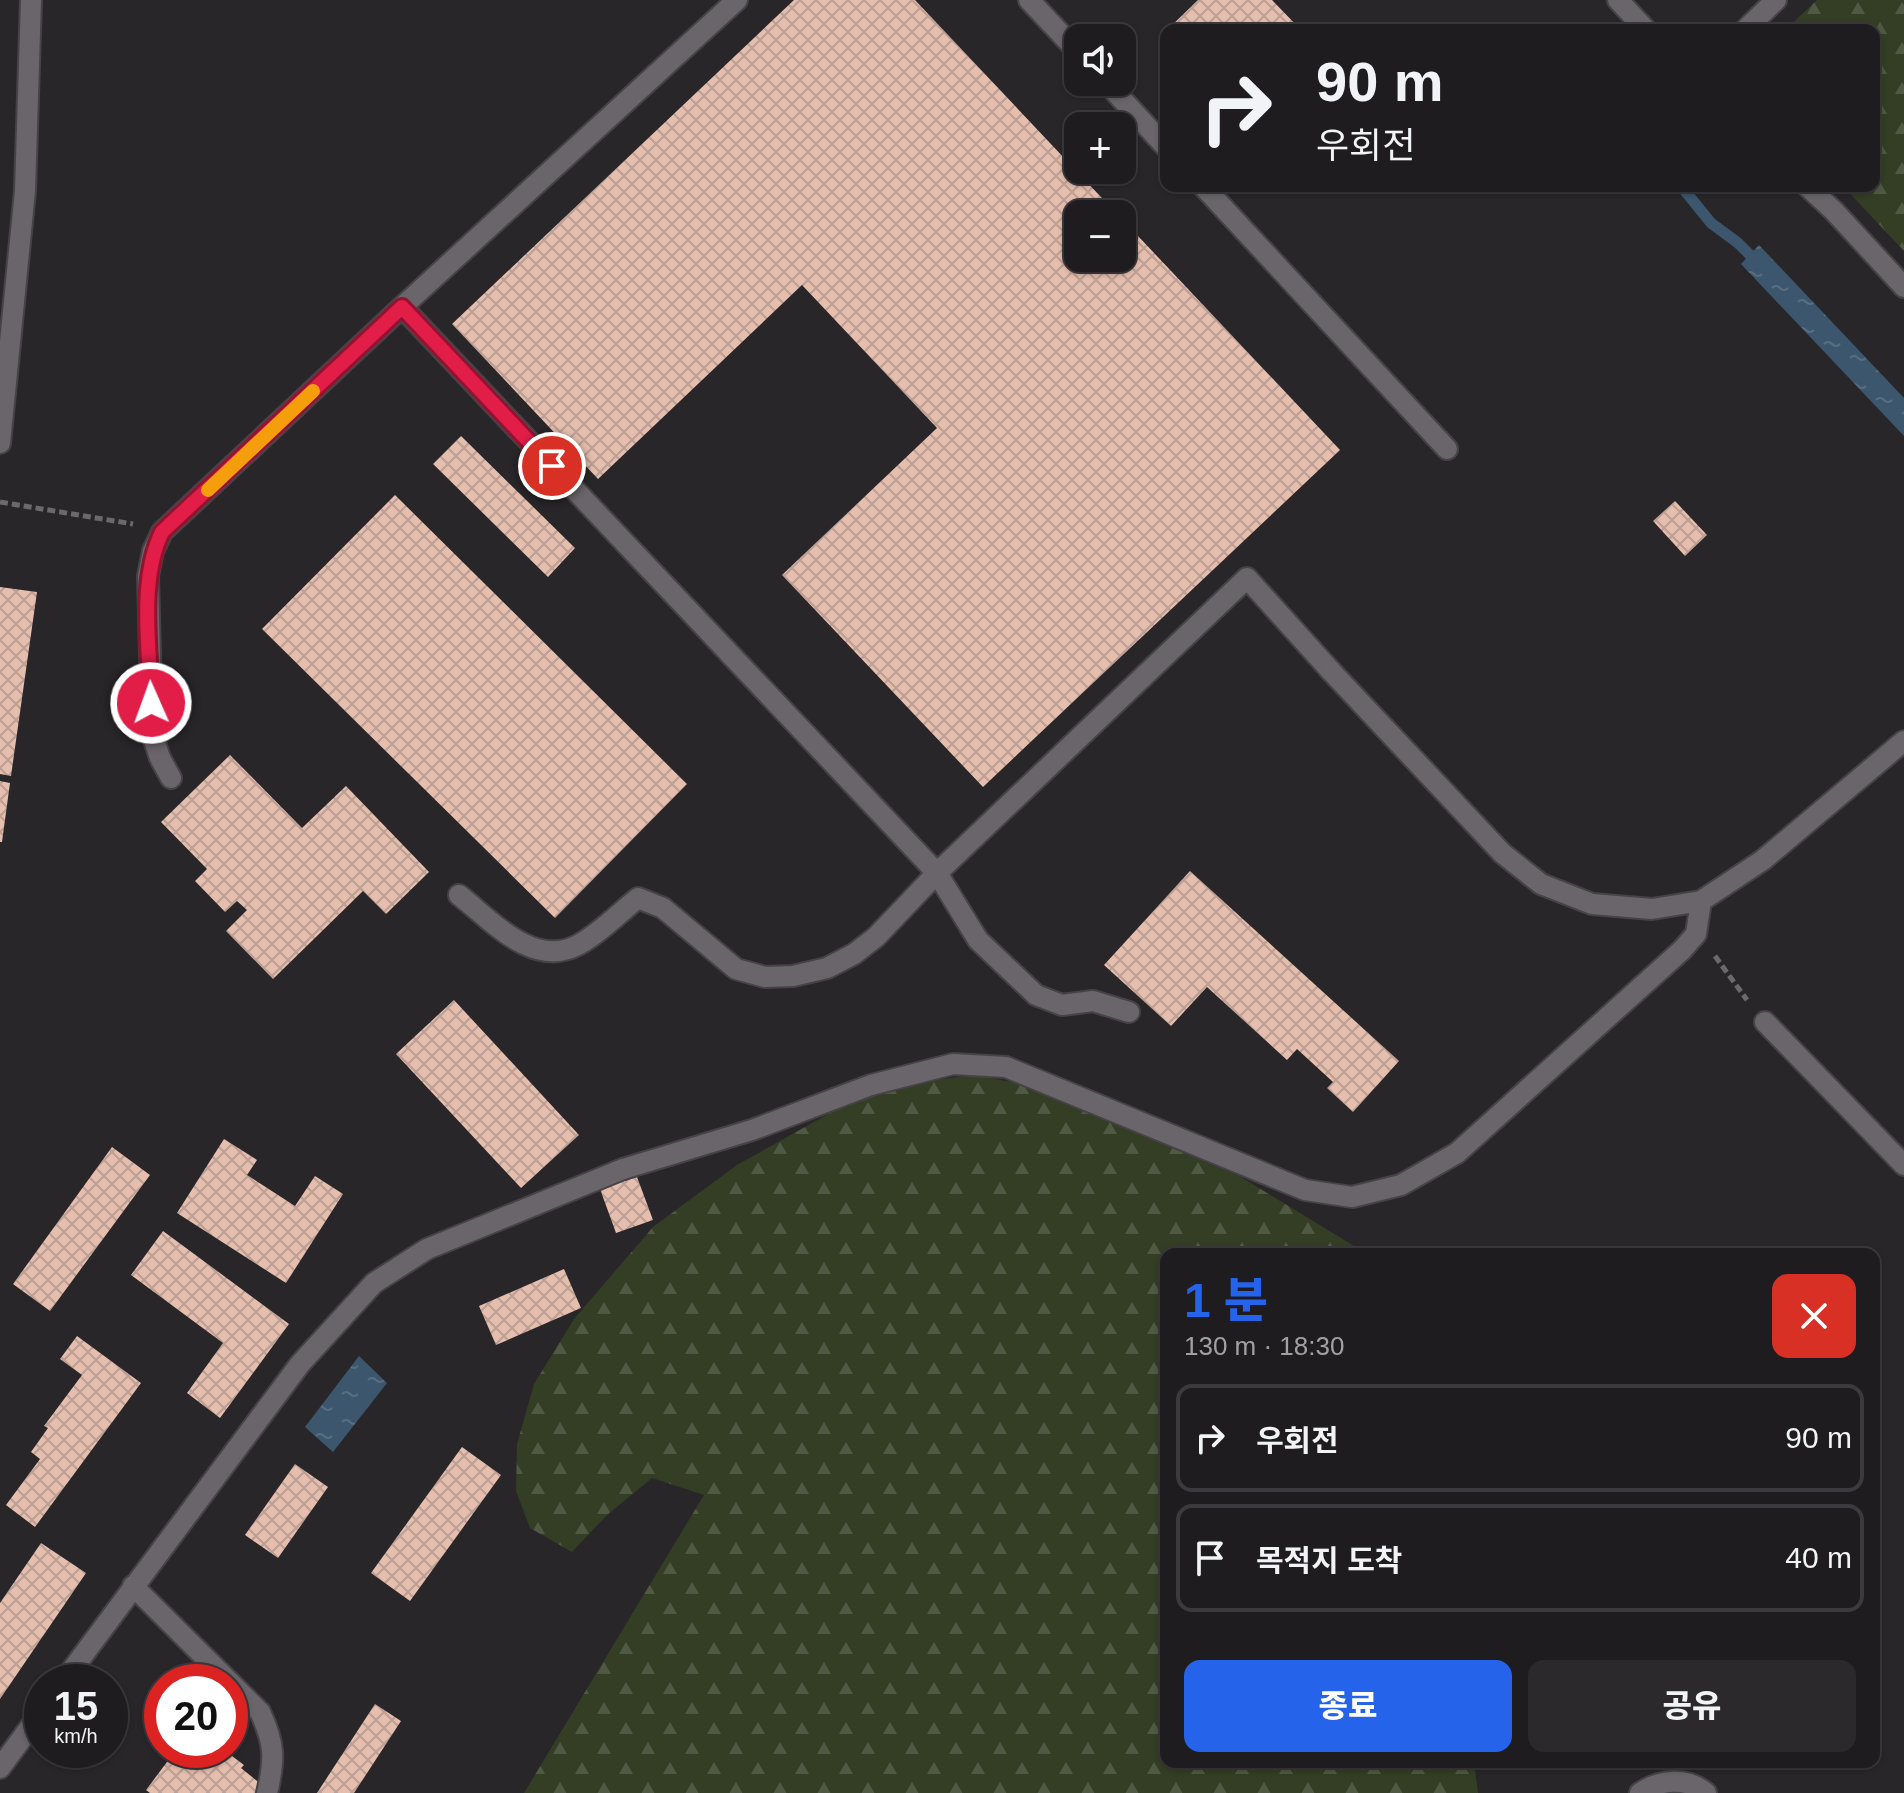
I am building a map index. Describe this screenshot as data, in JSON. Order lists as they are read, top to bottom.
{
  "page": {
    "map_buttons": ["+", "−"],
    "turn": ["90 m", "우회전"],
    "heading": ["1 분", "130 m · 18:30"],
    "list": [
      {
        "name": "우회전",
        "value": "90 m"
      },
      {
        "name": "목적지 도착",
        "value": "40 m"
      }
    ],
    "buttons": ["종료", "공유"],
    "speed": "15 km/h",
    "limit": "20"
  }
}
